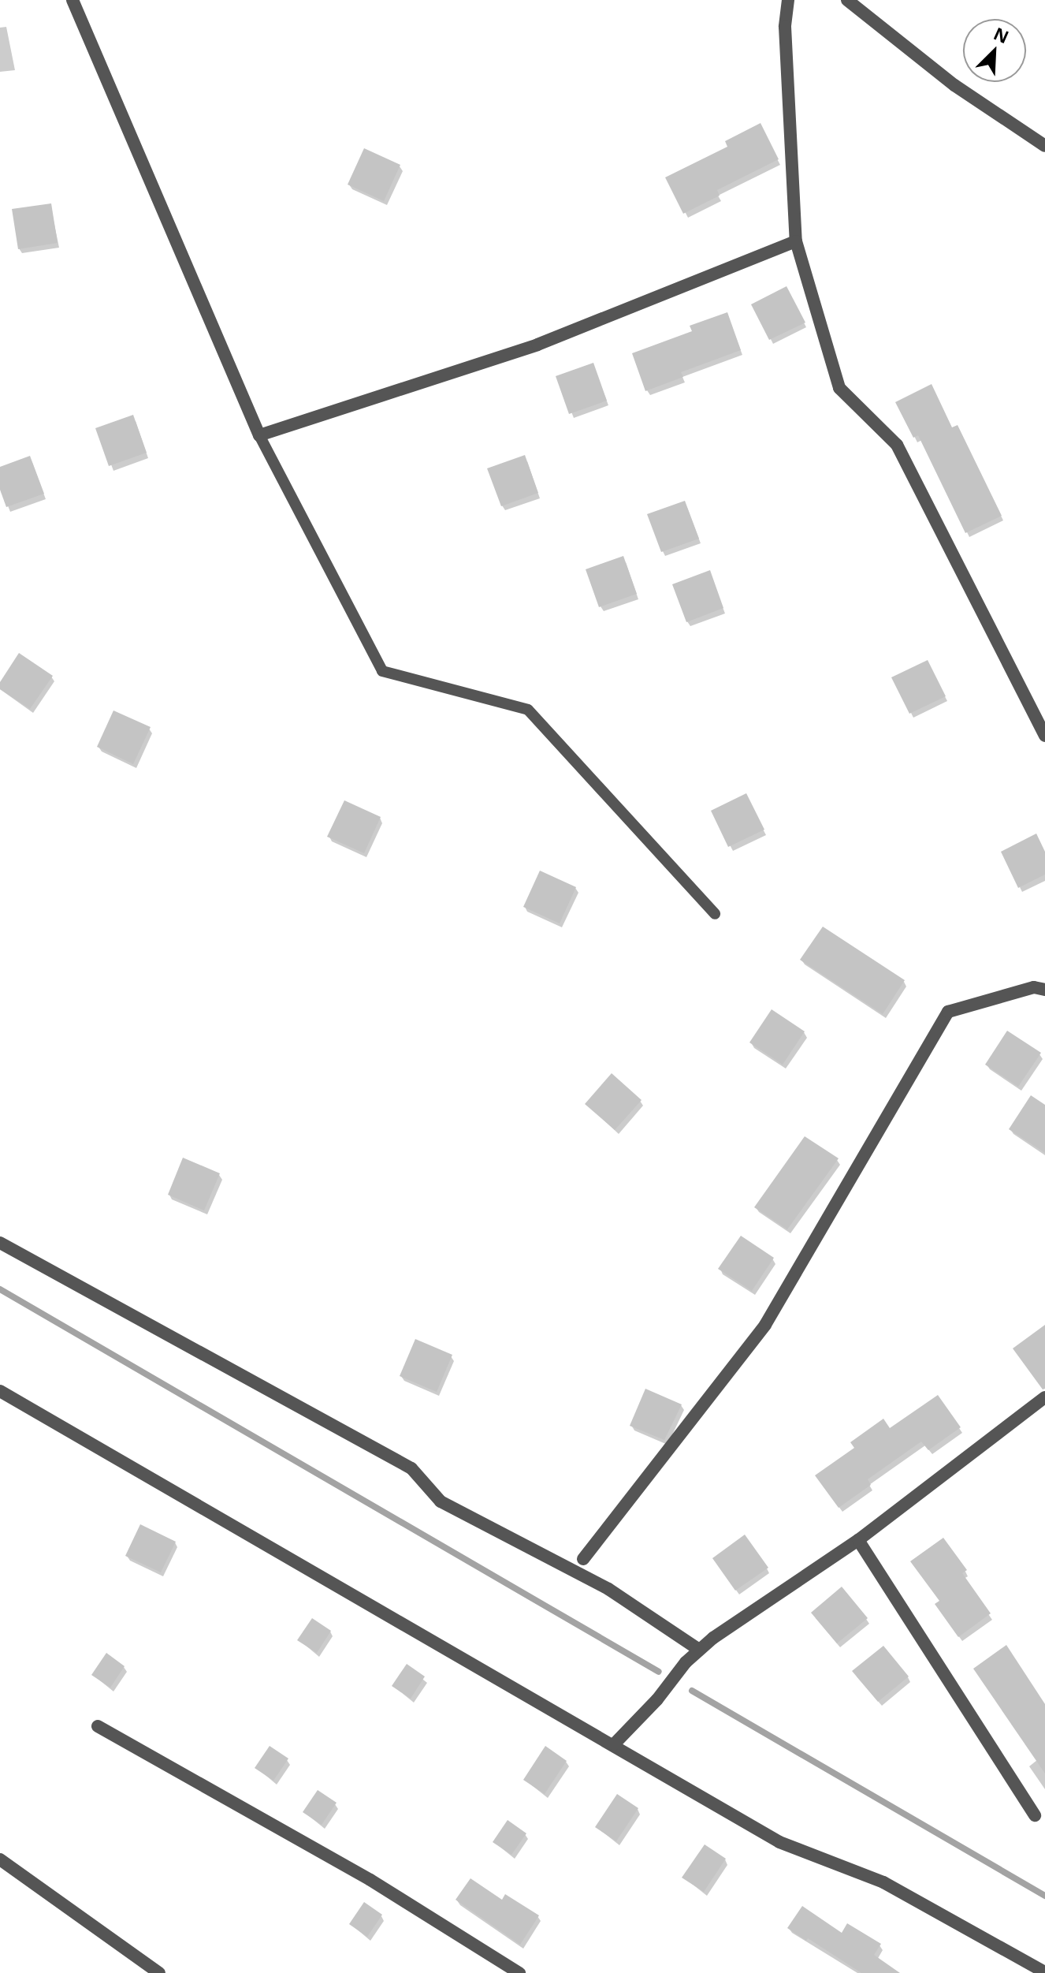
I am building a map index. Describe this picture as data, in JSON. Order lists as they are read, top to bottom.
{
  "north": "top right"
}
